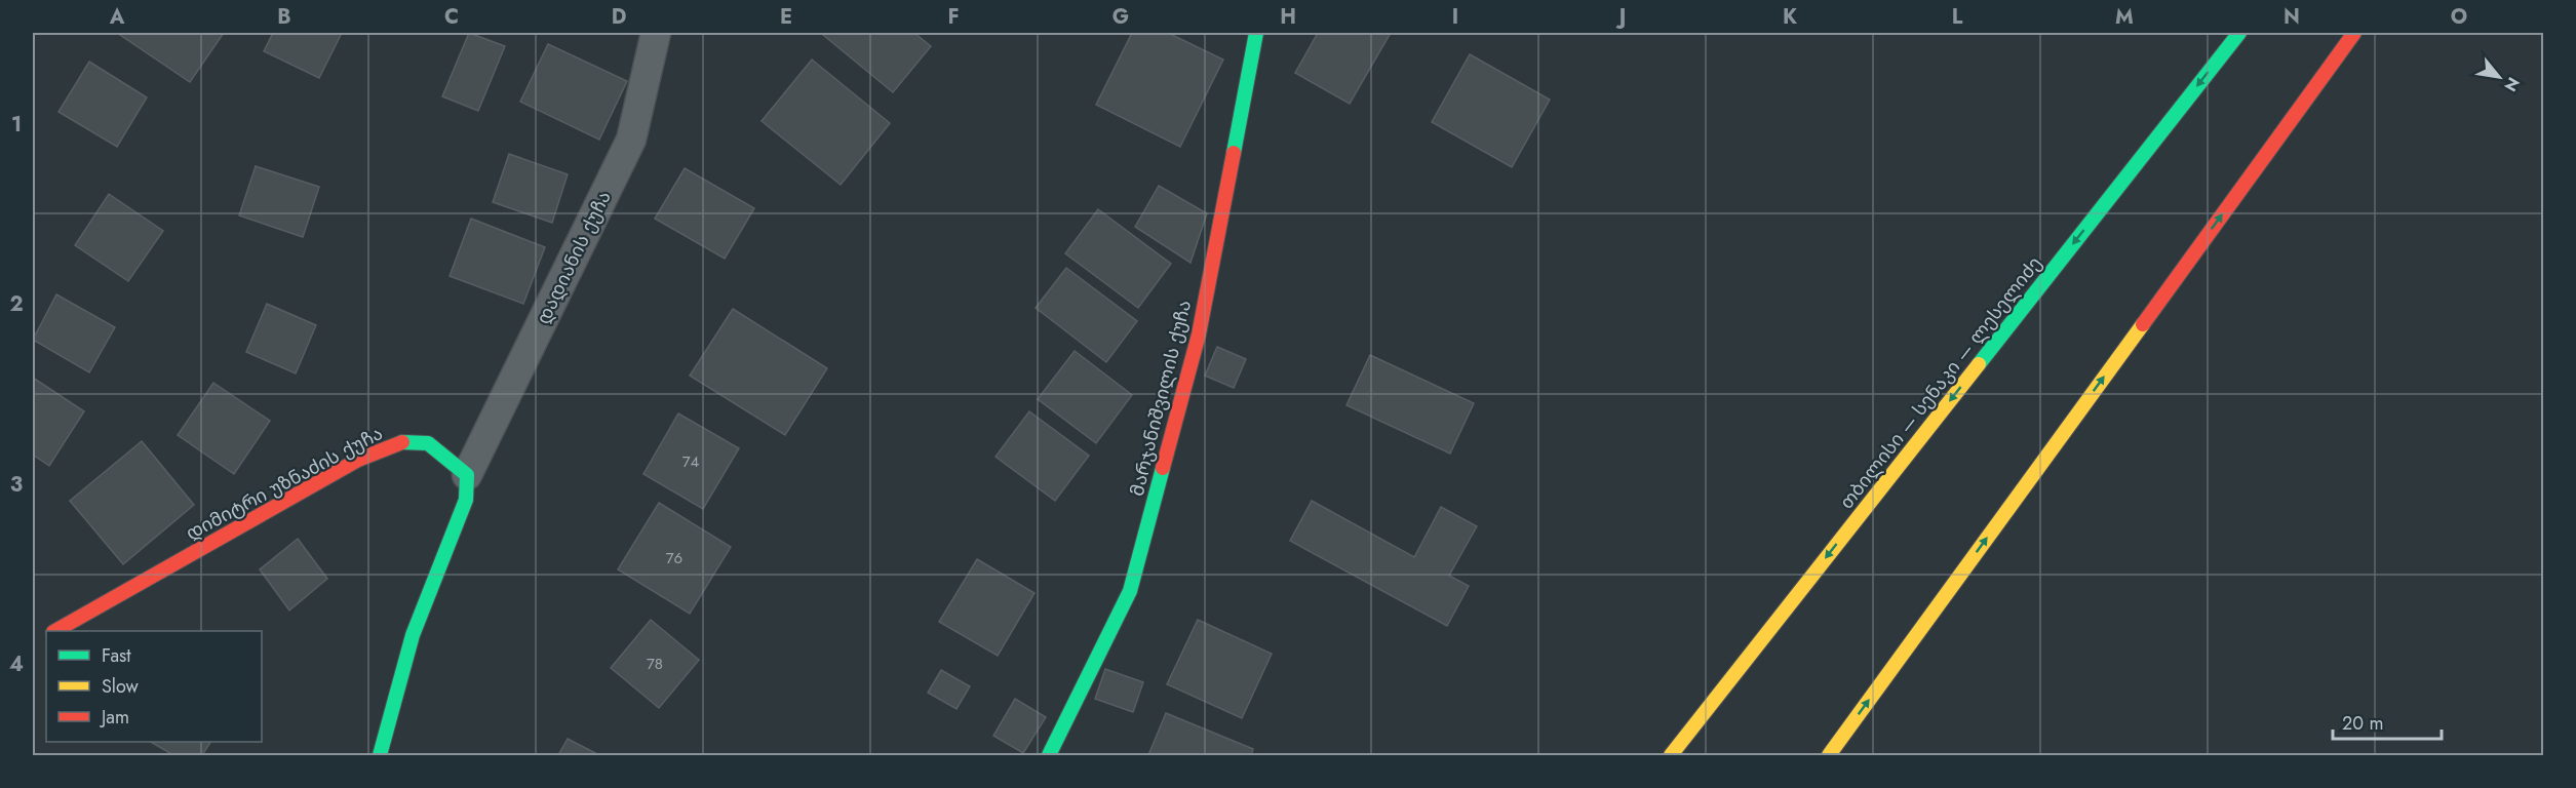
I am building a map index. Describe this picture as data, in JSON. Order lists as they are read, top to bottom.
{
  "streets": {
    "main road": ["თბილისი — სენაკი — ლესელიძე", "მარჯანიშვილის ქუჩა", "დიმიტრი უზნაძის ქუჩა"],
    "street": ["დადიანის ქუჩა"]
  },
  "crossings": [
    ["დადიანის ქუჩა", "დიმიტრი უზნაძის ქუჩა"]
  ],
  "house_numbers": ["74", "76", "78"],
  "legend": ["Fast", "Slow", "Jam"],
  "scale_bar": "20 m",
  "north": "bottom right",
  "grid": {
    "columns": [
      "A",
      "B",
      "C",
      "D",
      "E",
      "F",
      "G",
      "H",
      "I",
      "J",
      "K",
      "L",
      "M",
      "N",
      "O"
    ],
    "rows": [
      "1",
      "2",
      "3",
      "4"
    ]
  }
}
